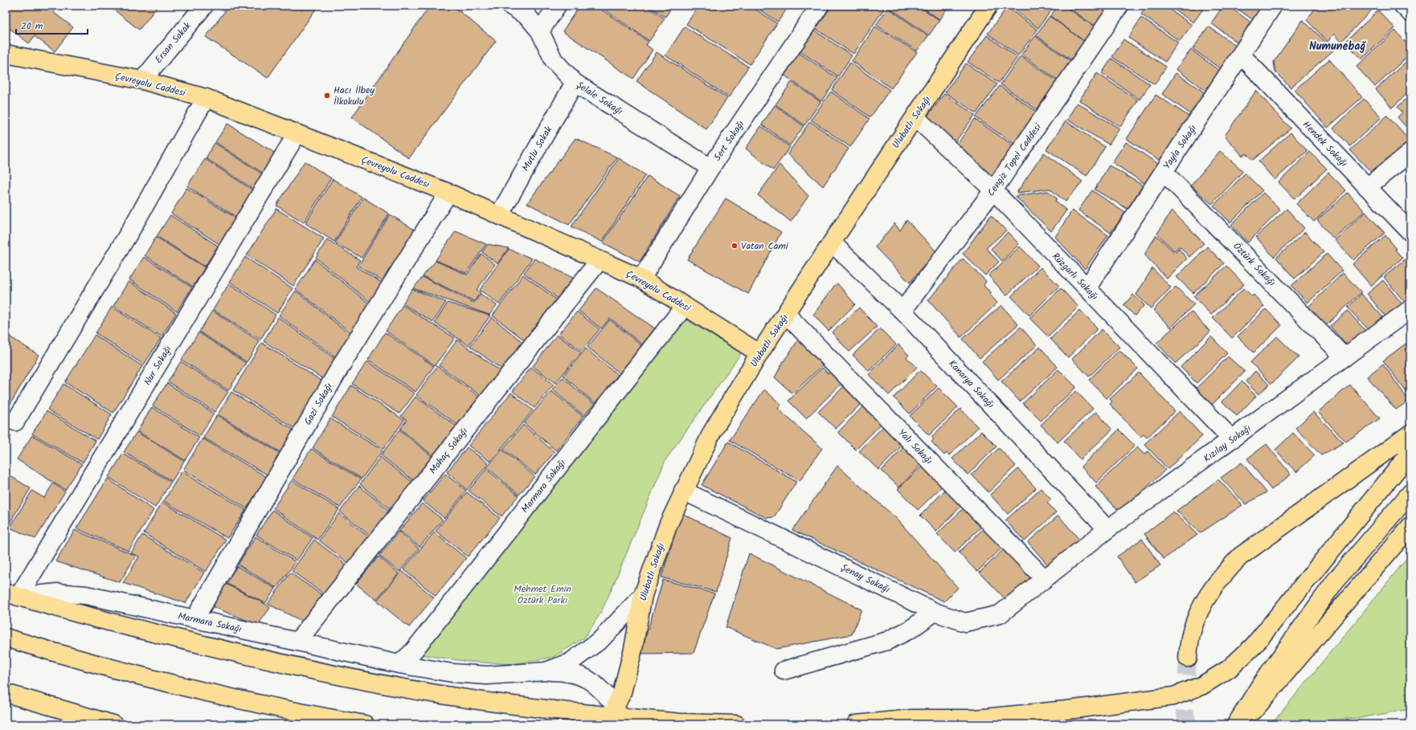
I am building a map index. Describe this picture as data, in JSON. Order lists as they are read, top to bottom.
{
  "streets": {
    "main road": ["Çevreyolu Caddesi", "Ulubatlı Sokağı"],
    "street": [
      "Ersan Sokak",
      "Şelale Sokağı",
      "Sert Sokağı",
      "Hendek Sokağı",
      "Yayla Sokağı",
      "Mutlu Sokak",
      "Cengiz Topel Caddesi",
      "Öztürk Sokağı",
      "Rüzgarlı Sokağı",
      "Nur Sokağı",
      "Kanarya Sokağı",
      "Gazi Sokağı",
      "Kızılay Sokağı",
      "Yalı Sokağı",
      "Mohaç Sokağı",
      "Marmara Sokağı",
      "Şenay Sokağı"
    ]
  },
  "crossings": [
    ["Ersan Sokak", "Çevreyolu Caddesi"],
    ["Çevreyolu Caddesi", "Ulubatlı Sokağı"],
    ["Çevreyolu Caddesi", "Sert Sokağı"],
    ["Çevreyolu Caddesi", "Mutlu Sokak"],
    ["Çevreyolu Caddesi", "Nur Sokağı"],
    ["Çevreyolu Caddesi", "Gazi Sokağı"],
    ["Çevreyolu Caddesi", "Mohaç Sokağı"],
    ["Çevreyolu Caddesi", "Marmara Sokağı"],
    ["Şelale Sokağı", "Sert Sokağı"],
    ["Şelale Sokağı", "Mutlu Sokak"],
    ["Ulubatlı Sokağı", "Rüzgarlı Sokağı"],
    ["Ulubatlı Sokağı", "Kanarya Sokağı"],
    ["Ulubatlı Sokağı", "Yalı Sokağı"],
    ["Ulubatlı Sokağı", "Marmara Sokağı"],
    ["Ulubatlı Sokağı", "Şenay Sokağı"],
    ["Hendek Sokağı", "Yayla Sokağı"],
    ["Yayla Sokağı", "Öztürk Sokağı"],
    ["Yayla Sokağı", "Rüzgarlı Sokağı"],
    ["Cengiz Topel Caddesi", "Rüzgarlı Sokağı"],
    ["Cengiz Topel Caddesi", "Kanarya Sokağı"],
    ["Öztürk Sokağı", "Kızılay Sokağı"],
    ["Rüzgarlı Sokağı", "Kızılay Sokağı"],
    ["Nur Sokağı", "Marmara Sokağı"],
    ["Kanarya Sokağı", "Kızılay Sokağı"],
    ["Gazi Sokağı", "Marmara Sokağı"],
    ["Kızılay Sokağı", "Yalı Sokağı"],
    ["Kızılay Sokağı", "Şenay Sokağı"],
    ["Yalı Sokağı", "Şenay Sokağı"],
    ["Mohaç Sokağı", "Marmara Sokağı"]
  ],
  "districts": ["Numunebağ"],
  "parks": ["Mehmet Emin Öztürk Parkı"],
  "places": ["Hacı İlbey İlkokulu", "Vatan Cami"],
  "scale_bar": "20 m"
}
